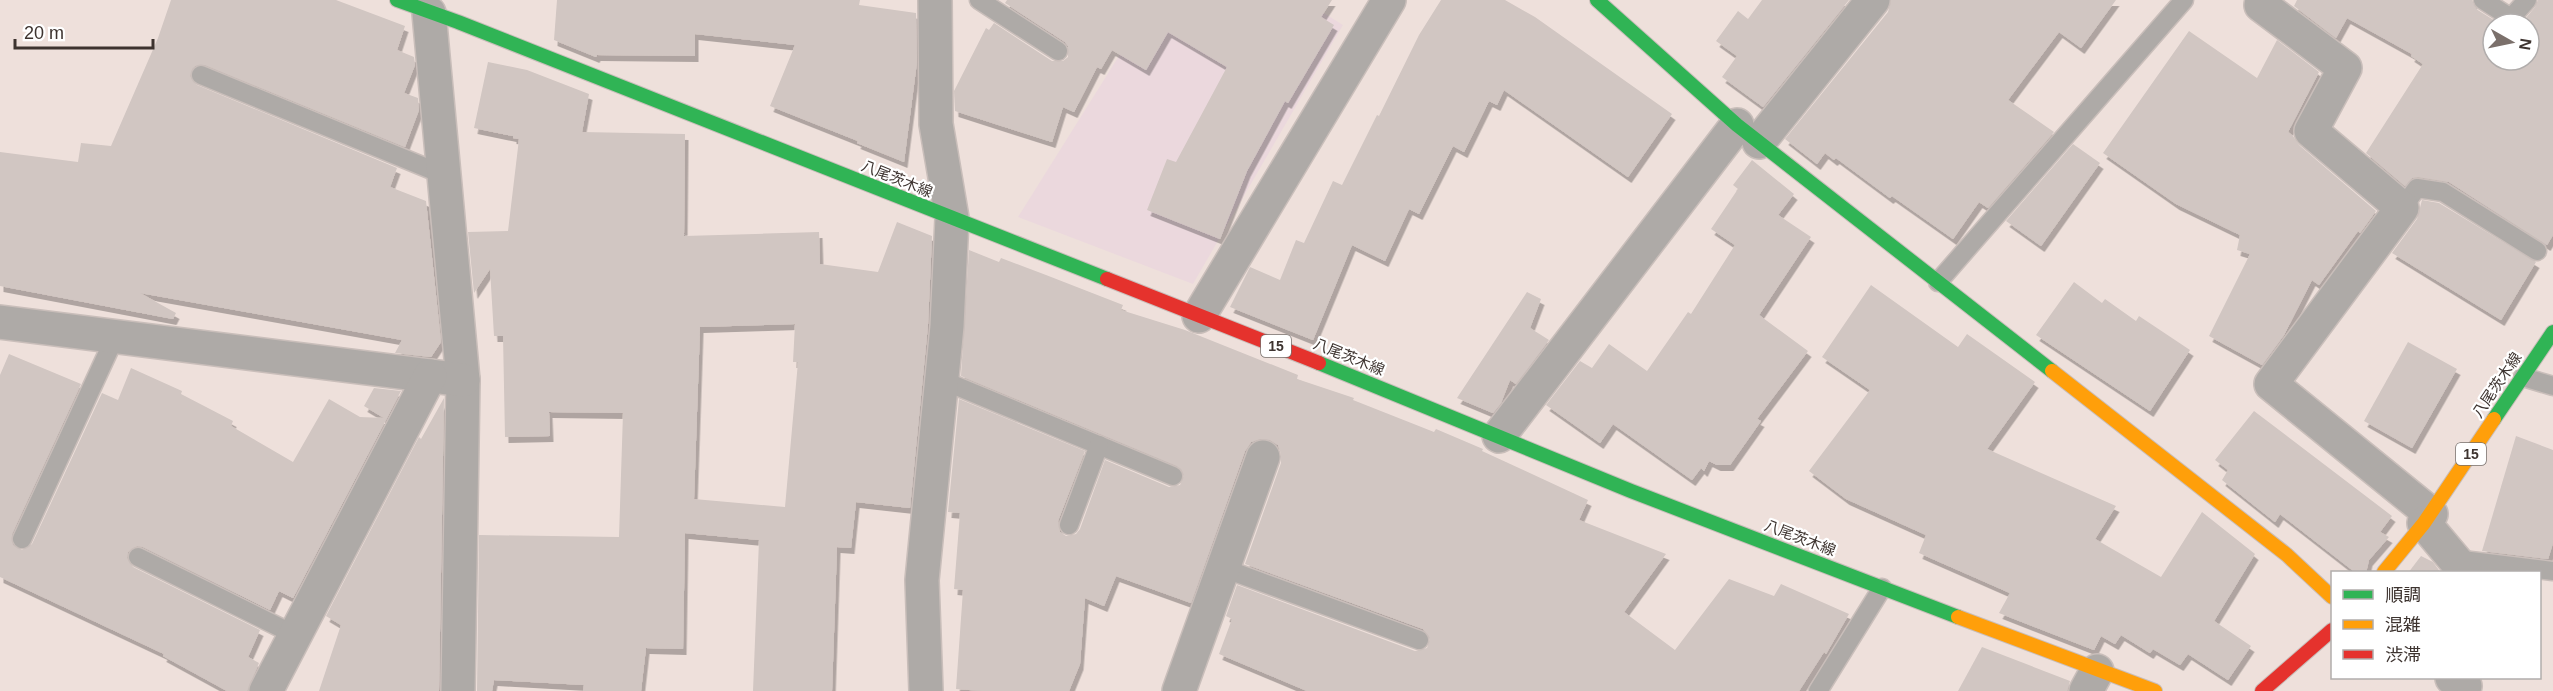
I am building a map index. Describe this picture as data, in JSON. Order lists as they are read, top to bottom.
{
  "streets": {
    "main road": ["八尾茨木線", "15"]
  },
  "legend": ["順調", "混雑", "渋滞"],
  "scale_bar": "20 m",
  "north": "right"
}
